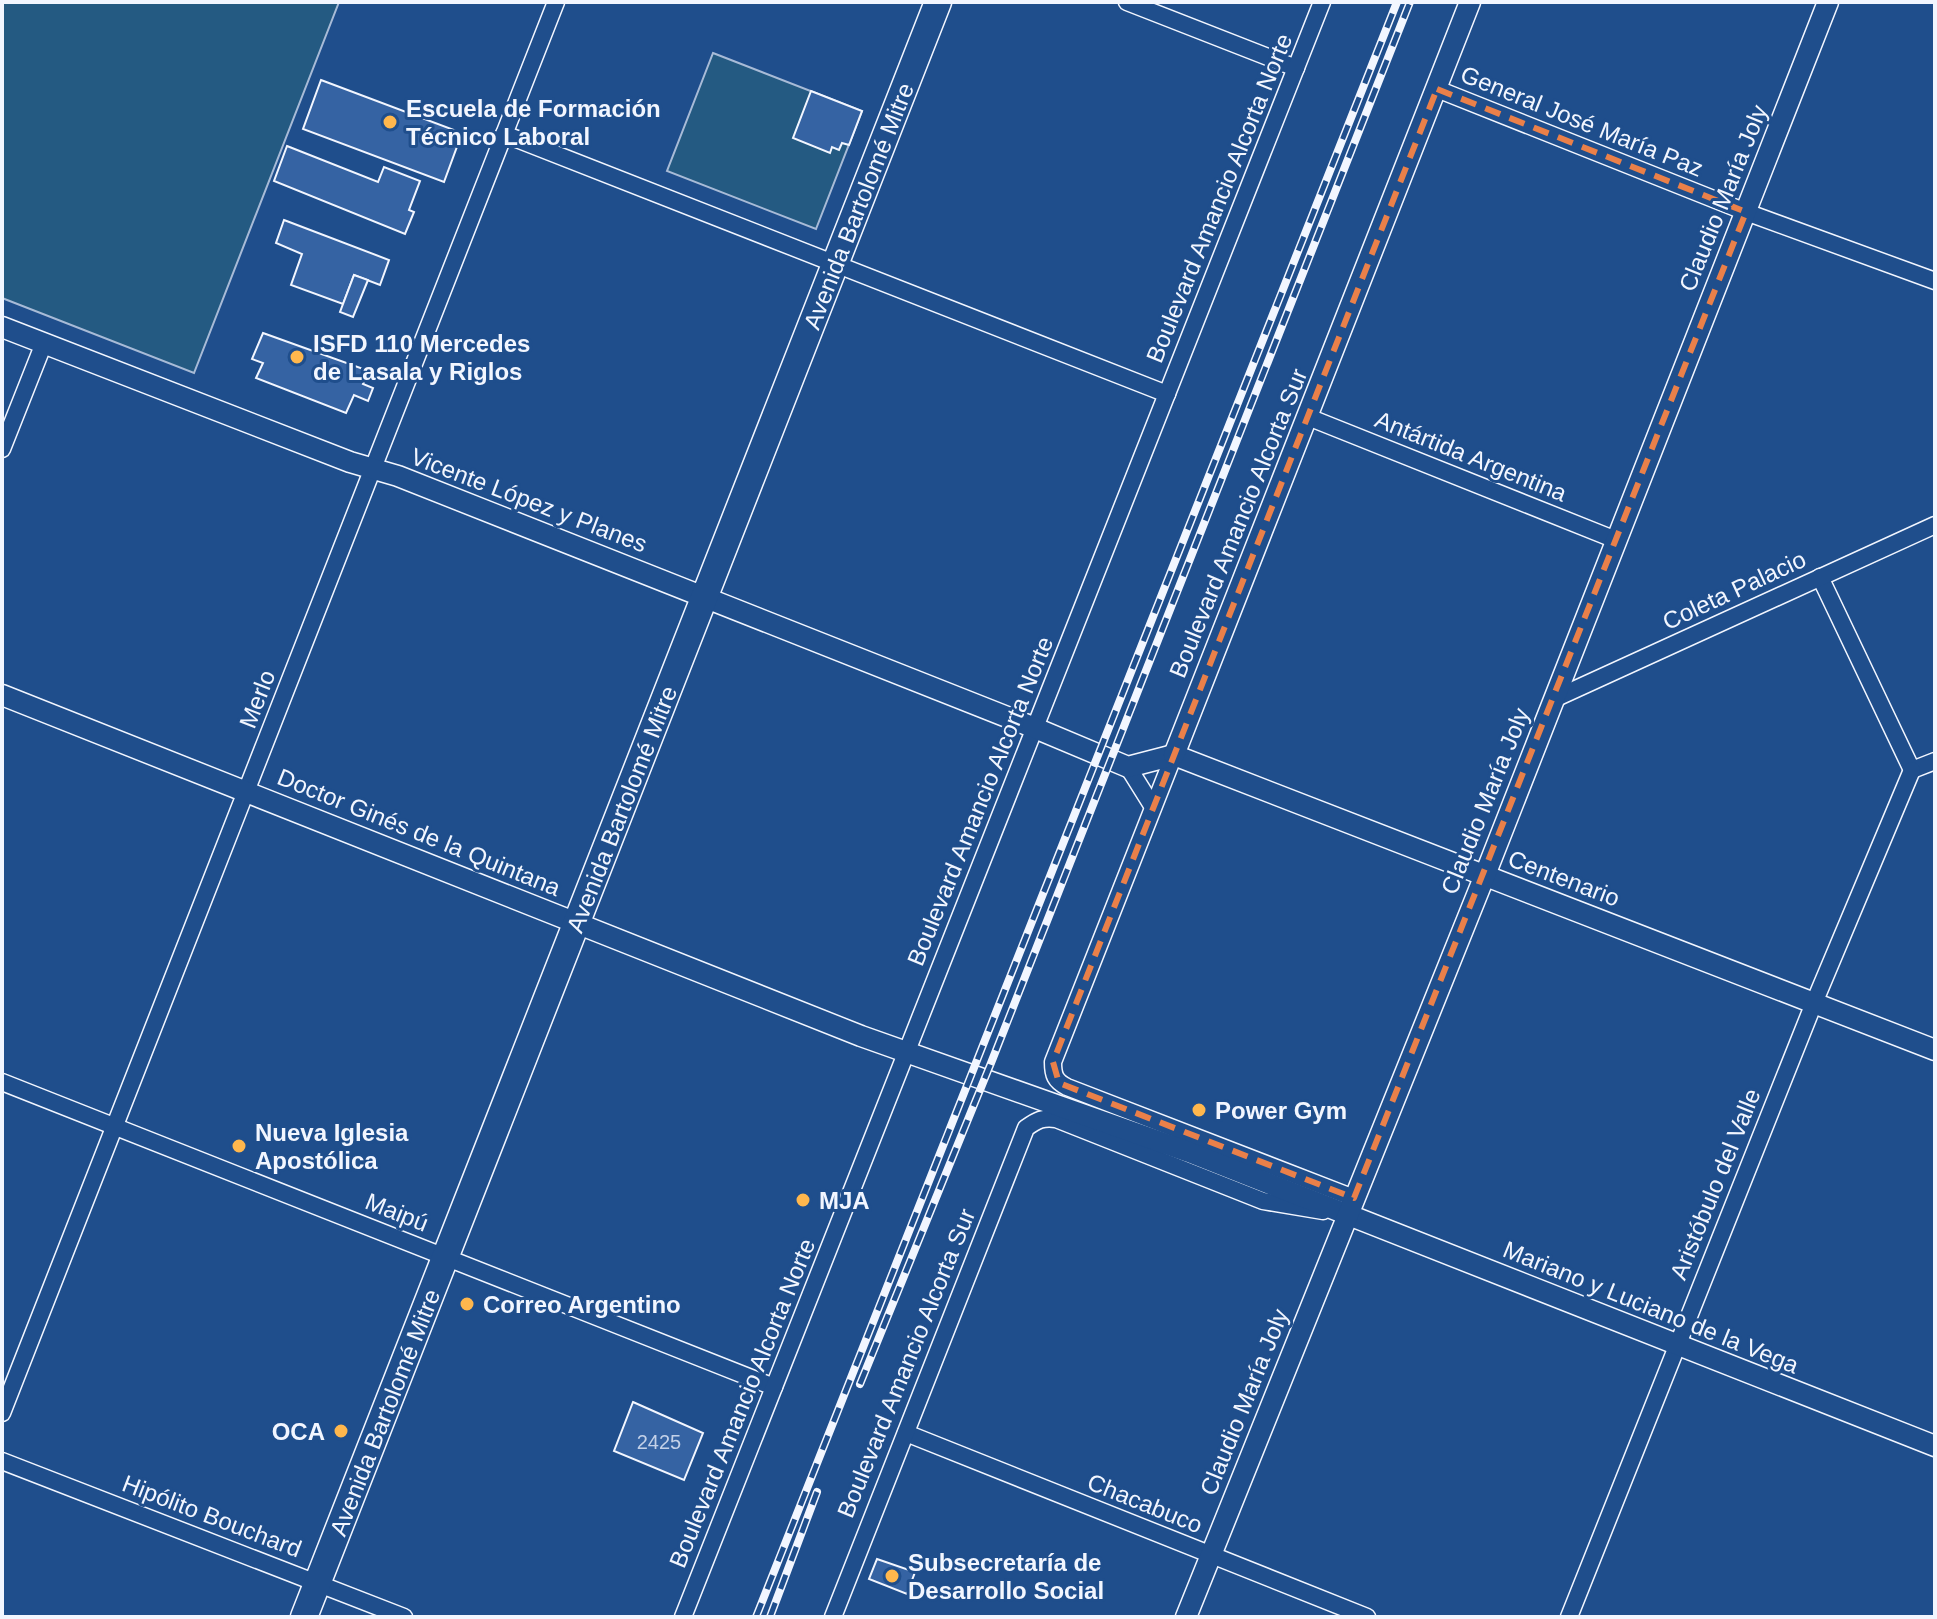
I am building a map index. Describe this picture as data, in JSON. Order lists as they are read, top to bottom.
{
  "streets": {
    "main road": ["Avenida Bartolomé Mitre"],
    "street": [
      "General José María Paz",
      "Boulevard Amancio Alcorta Norte",
      "Claudio María Joly",
      "Antártida Argentina",
      "Vicente López y Planes",
      "Boulevard Amancio Alcorta Sur",
      "Coleta Palacio",
      "Merlo",
      "Doctor Ginés de la Quintana",
      "Centenario",
      "Aristóbulo del Valle",
      "Maipú",
      "Mariano y Luciano de la Vega",
      "Chacabuco",
      "Hipólito Bouchard"
    ]
  },
  "crossings": [
    ["General José María Paz", "Claudio María Joly"],
    ["General José María Paz", "Boulevard Amancio Alcorta Sur"],
    ["Boulevard Amancio Alcorta Norte", "Vicente López y Planes"],
    ["Boulevard Amancio Alcorta Norte", "Doctor Ginés de la Quintana"],
    ["Boulevard Amancio Alcorta Norte", "Maipú"],
    ["Claudio María Joly", "Antártida Argentina"],
    ["Claudio María Joly", "Coleta Palacio"],
    ["Claudio María Joly", "Centenario"],
    ["Claudio María Joly", "Mariano y Luciano de la Vega"],
    ["Claudio María Joly", "Chacabuco"],
    ["Avenida Bartolomé Mitre", "Vicente López y Planes"],
    ["Avenida Bartolomé Mitre", "Doctor Ginés de la Quintana"],
    ["Avenida Bartolomé Mitre", "Maipú"],
    ["Avenida Bartolomé Mitre", "Hipólito Bouchard"],
    ["Antártida Argentina", "Boulevard Amancio Alcorta Sur"],
    ["Vicente López y Planes", "Merlo"],
    ["Boulevard Amancio Alcorta Sur", "Centenario"],
    ["Boulevard Amancio Alcorta Sur", "Mariano y Luciano de la Vega"],
    ["Boulevard Amancio Alcorta Sur", "Chacabuco"],
    ["Merlo", "Doctor Ginés de la Quintana"],
    ["Merlo", "Maipú"],
    ["Doctor Ginés de la Quintana", "Mariano y Luciano de la Vega"],
    ["Centenario", "Aristóbulo del Valle"],
    ["Aristóbulo del Valle", "Mariano y Luciano de la Vega"]
  ],
  "places": [
    "Escuela de Formación Técnico Laboral",
    "ISFD 110 Mercedes de Lasala y Riglos",
    "Power Gym",
    "Nueva Iglesia Apostólica",
    "MJA",
    "Correo Argentino",
    "OCA",
    "Subsecretaría de Desarrollo Social"
  ],
  "house_numbers": ["2425"]
}
